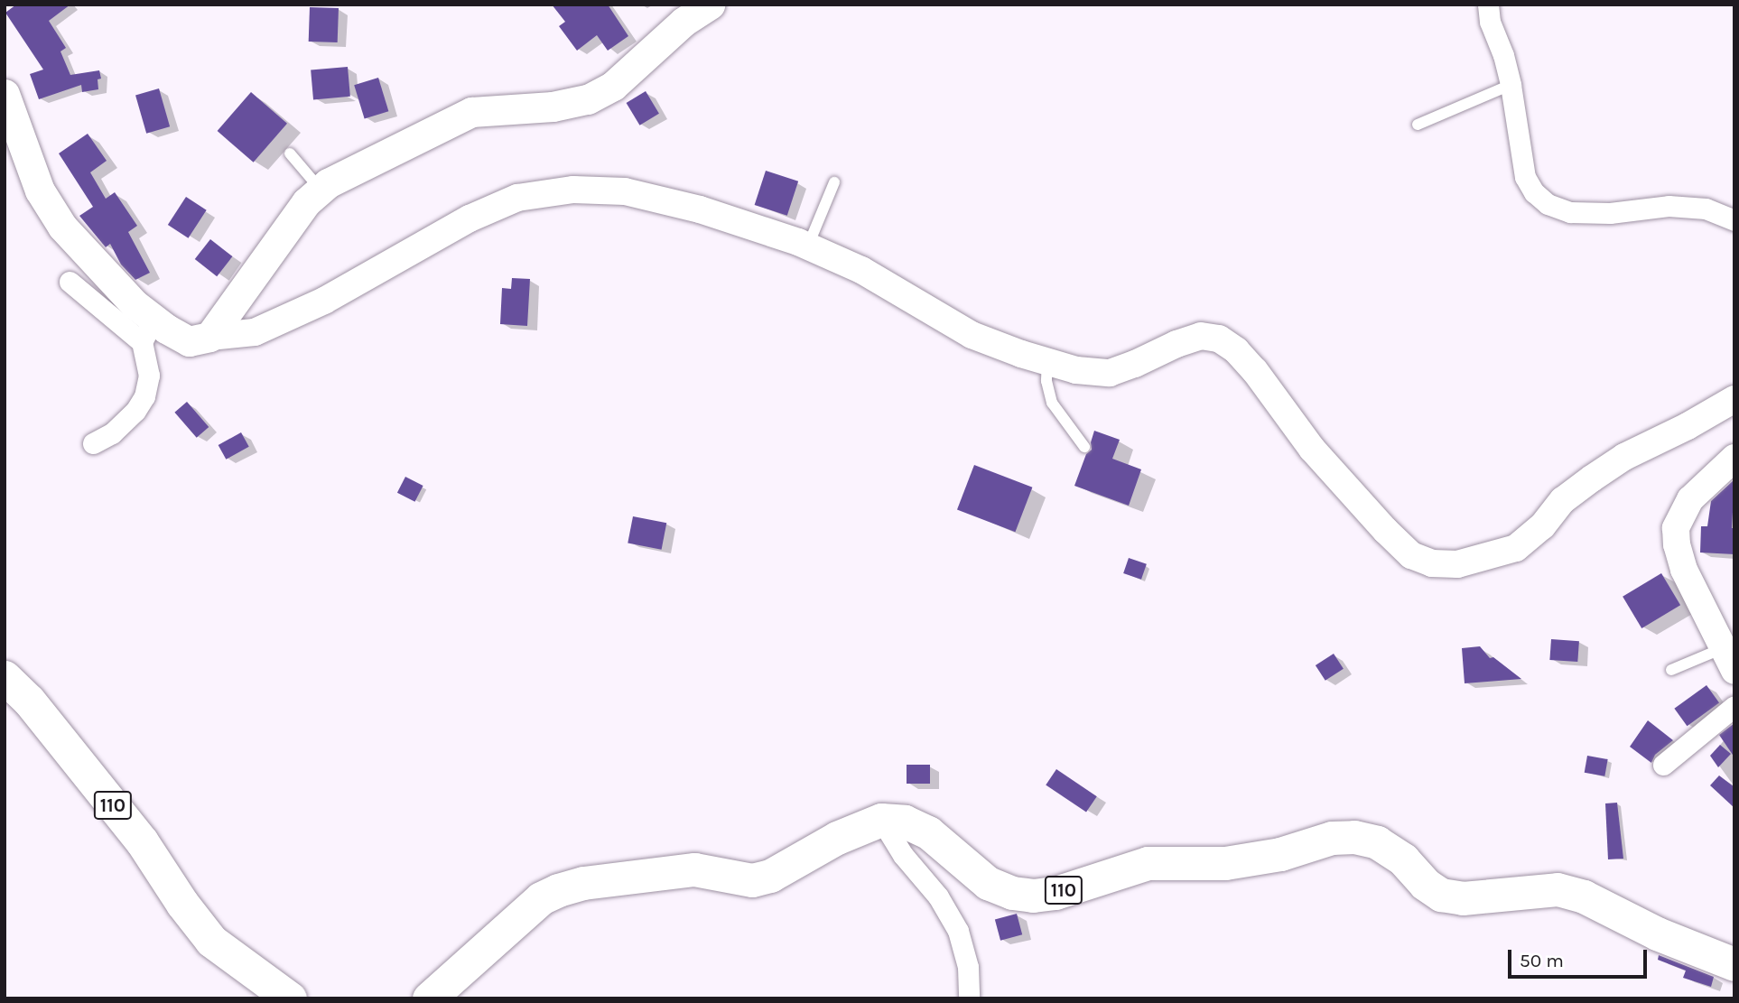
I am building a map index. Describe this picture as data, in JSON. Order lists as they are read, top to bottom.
{
  "streets": {
    "main road": ["110"]
  },
  "scale_bar": "50 m"
}
